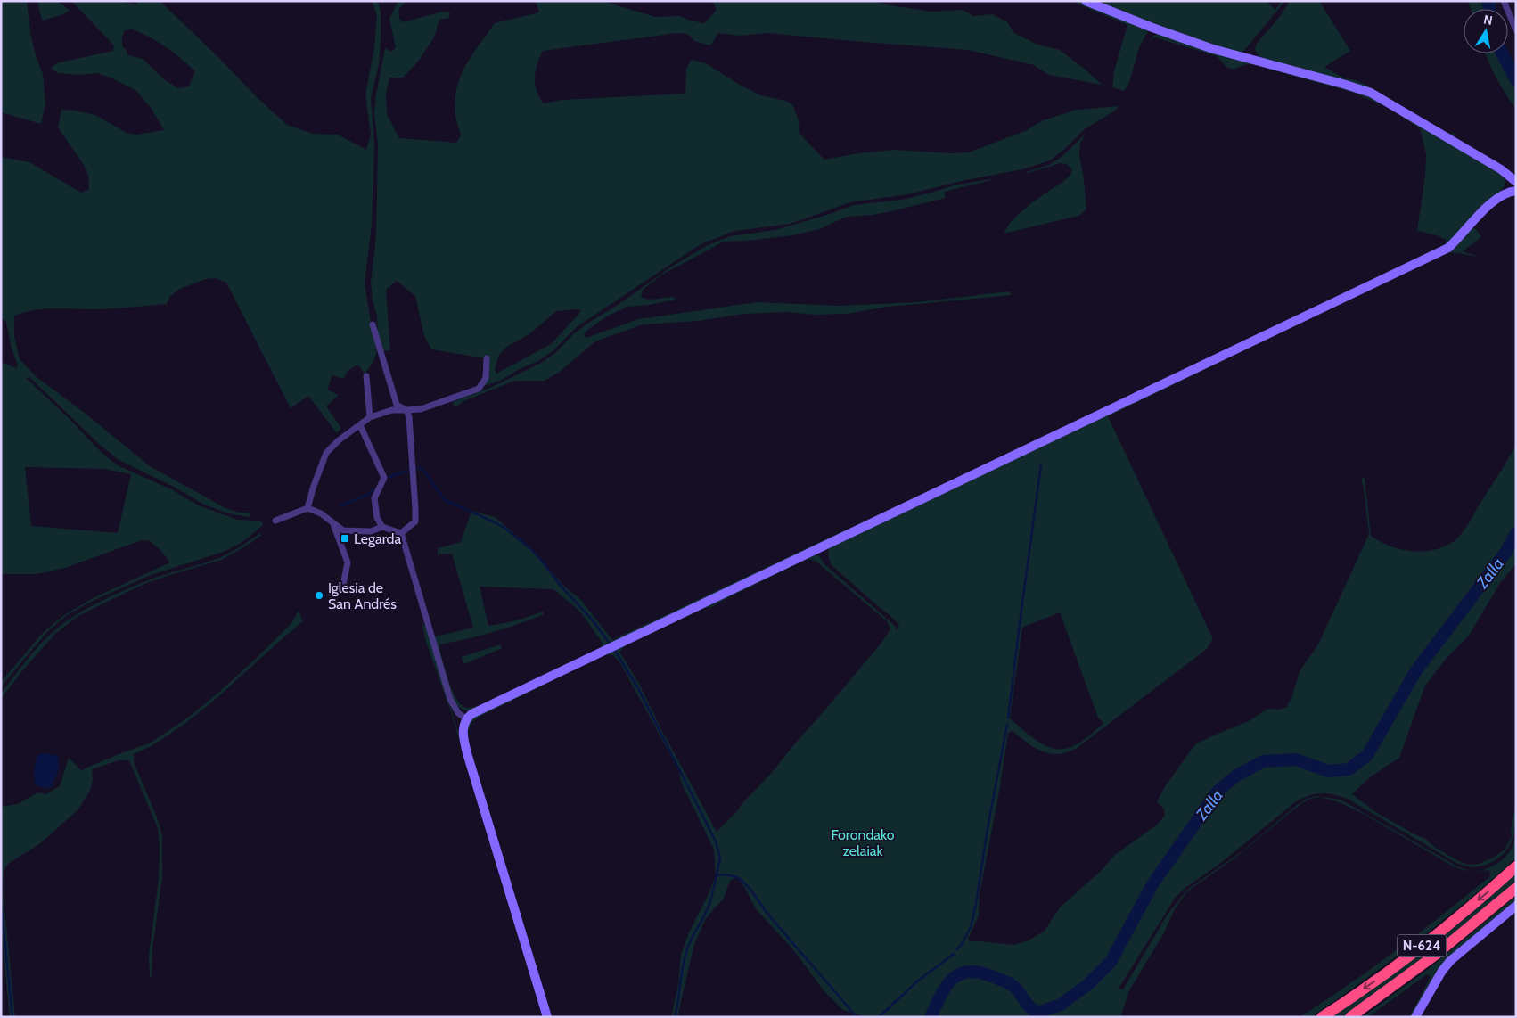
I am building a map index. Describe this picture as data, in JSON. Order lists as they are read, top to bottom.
{
  "streets": {
    "highway": ["N-624"]
  },
  "water": ["Zalla"],
  "parks": ["Forondako zelaiak"],
  "places": {
    "transit": ["Legarda"],
    "other": ["Iglesia de San Andrés"]
  },
  "north": "top"
}
